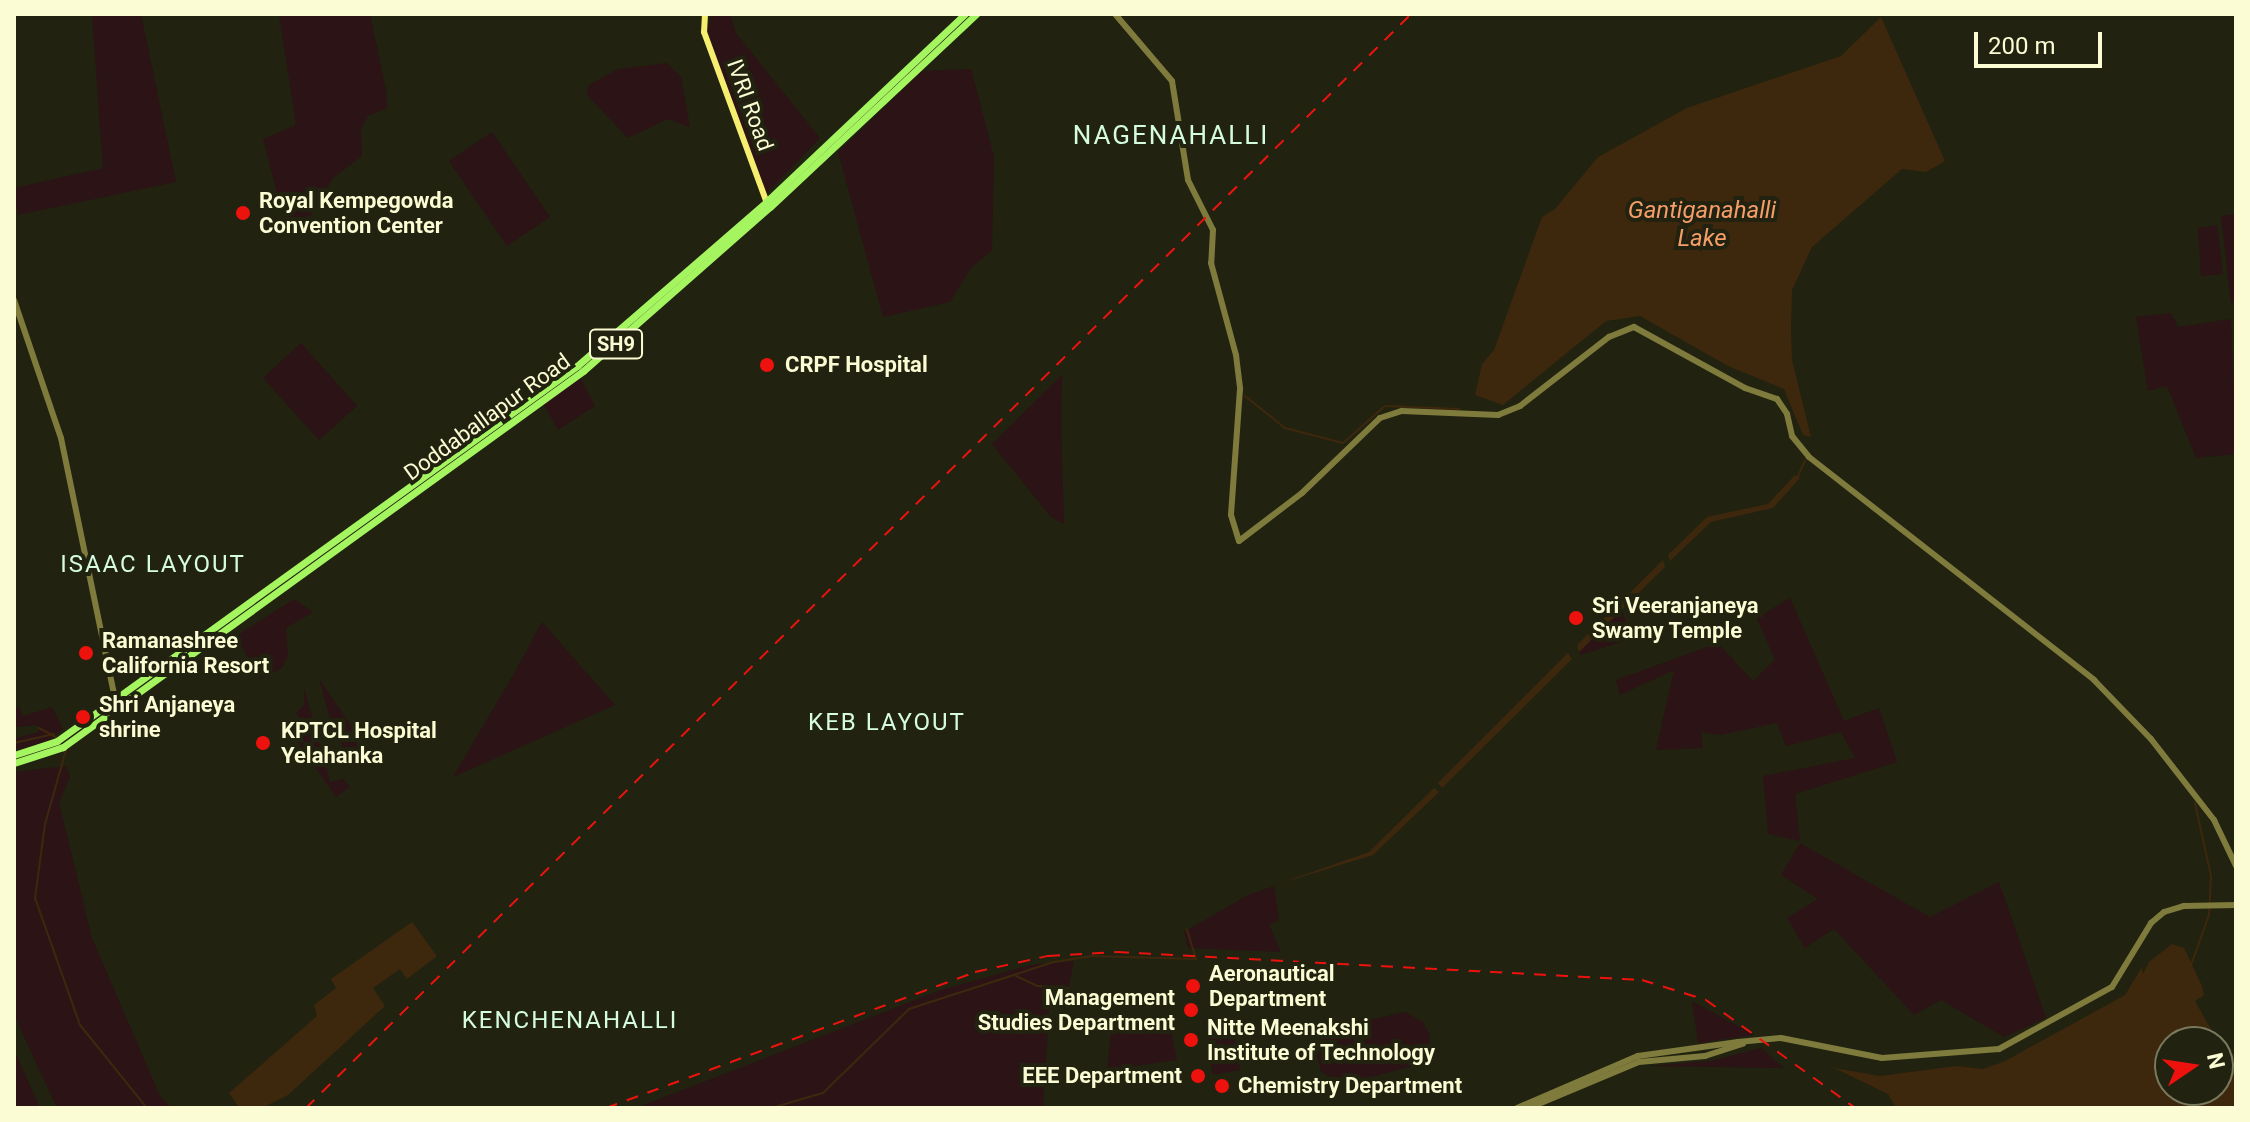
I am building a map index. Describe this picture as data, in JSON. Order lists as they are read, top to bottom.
{
  "streets": {
    "main road": ["IVRI Road", "SH9", "Doddaballapur Road"]
  },
  "crossings": [
    ["IVRI Road", "Doddaballapur Road"]
  ],
  "districts": [
    "NAGENAHALLI",
    "ISAAC LAYOUT",
    "KEB LAYOUT",
    "KENCHENAHALLI"
  ],
  "water": ["Gantiganahalli Lake"],
  "places": [
    "Royal Kempegowda Convention Center",
    "CRPF Hospital",
    "Sri Veeranjaneya Swamy Temple",
    "Ramanashree California Resort",
    "Shri Anjaneya shrine",
    "KPTCL Hospital Yelahanka",
    "Aeronautical Department",
    "Management Studies Department",
    "Nitte Meenakshi Institute of Technology",
    "EEE Department",
    "Chemistry Department"
  ],
  "scale_bar": "200 m",
  "north": "right"
}
